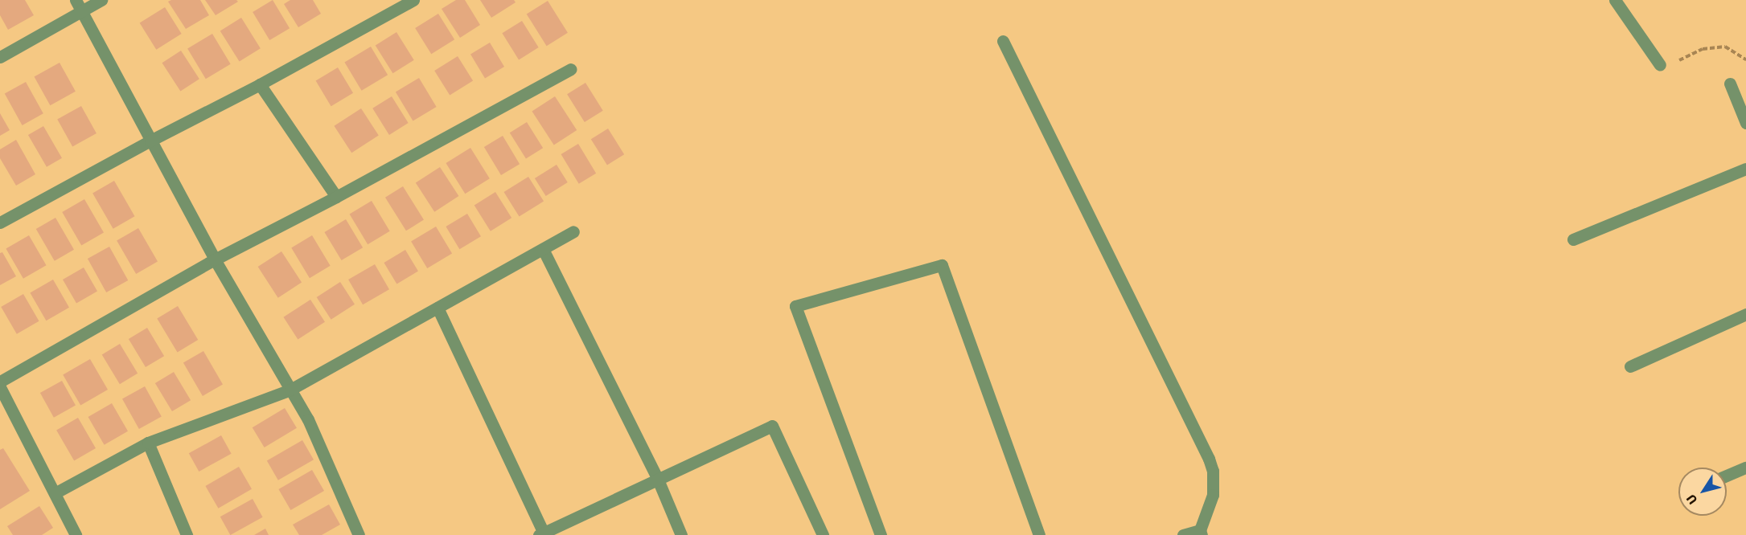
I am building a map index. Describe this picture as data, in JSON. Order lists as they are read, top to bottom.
{
  "north": "bottom left"
}
